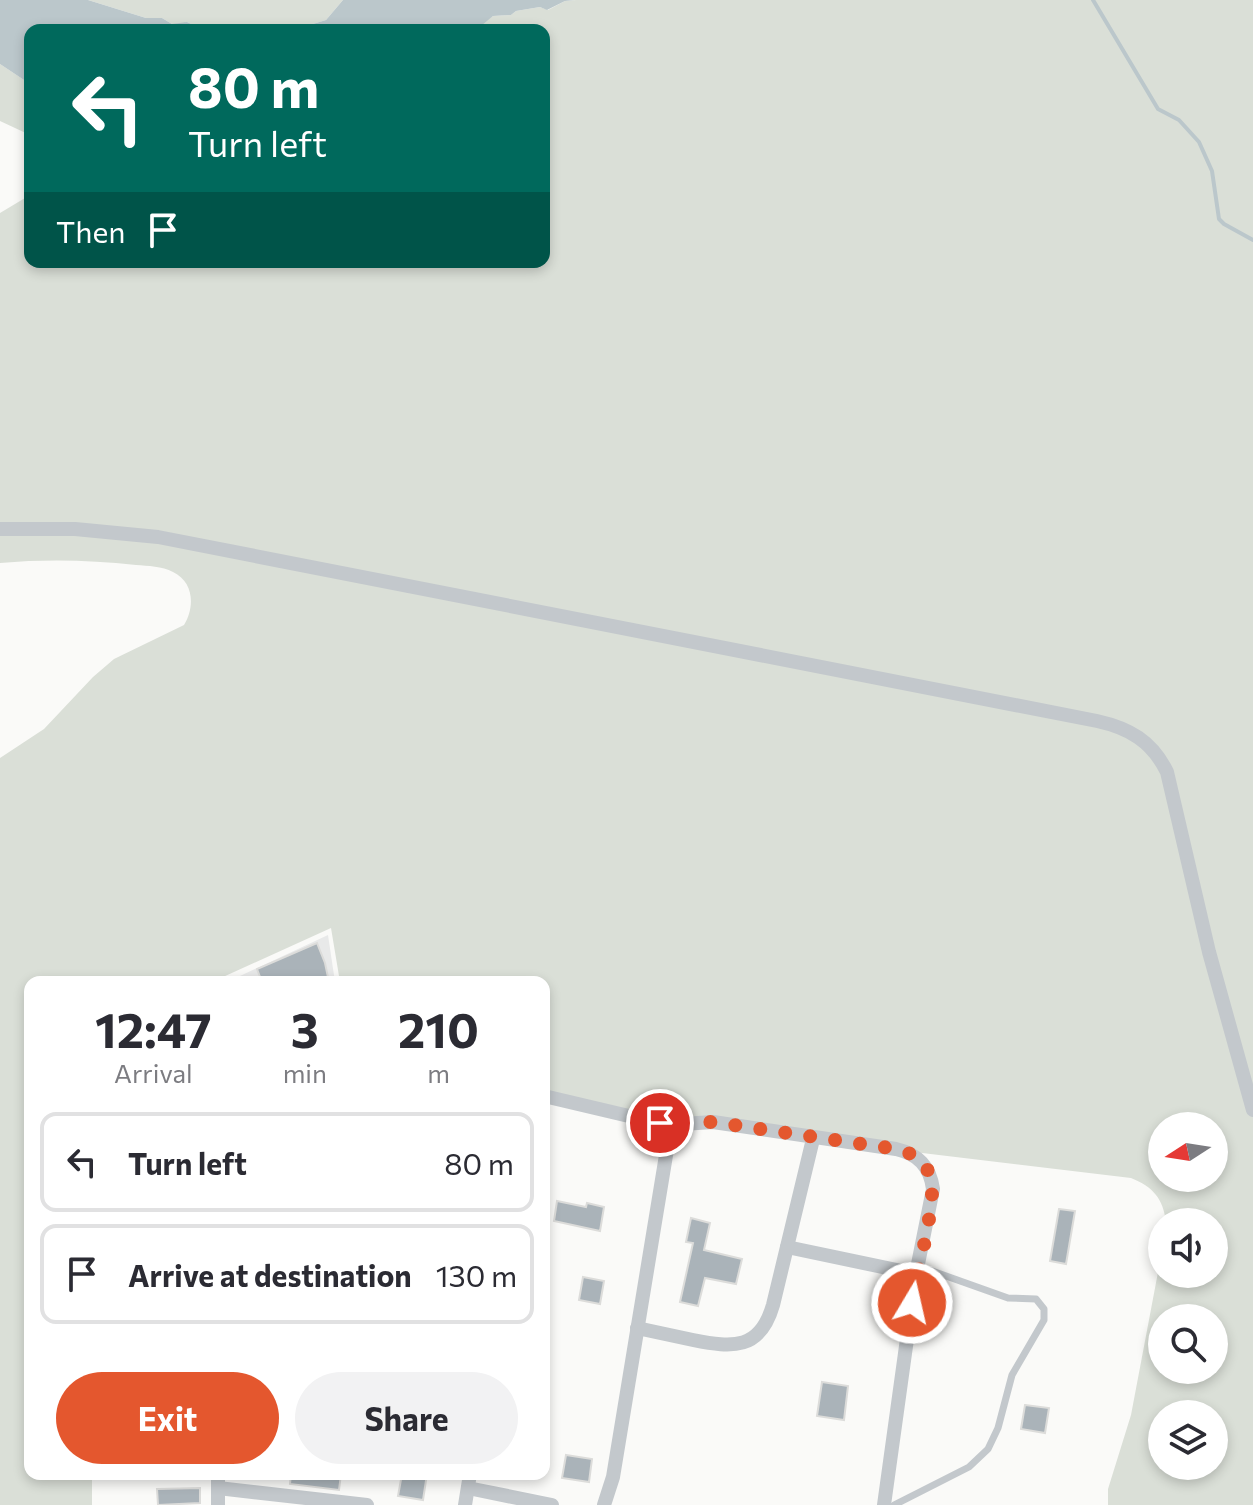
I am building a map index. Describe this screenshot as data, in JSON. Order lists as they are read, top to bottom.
{
  "north": "left",
  "page": {
    "turn": ["80 m", "Turn left"],
    "then": "Then",
    "eta": [
      "12:47",
      "Arrival",
      "3",
      "min",
      "210",
      "m"
    ],
    "list": [
      {
        "name": "Turn left",
        "value": "80 m"
      },
      {
        "name": "Arrive at destination",
        "value": "130 m"
      }
    ],
    "buttons": ["Exit", "Share"]
  }
}
